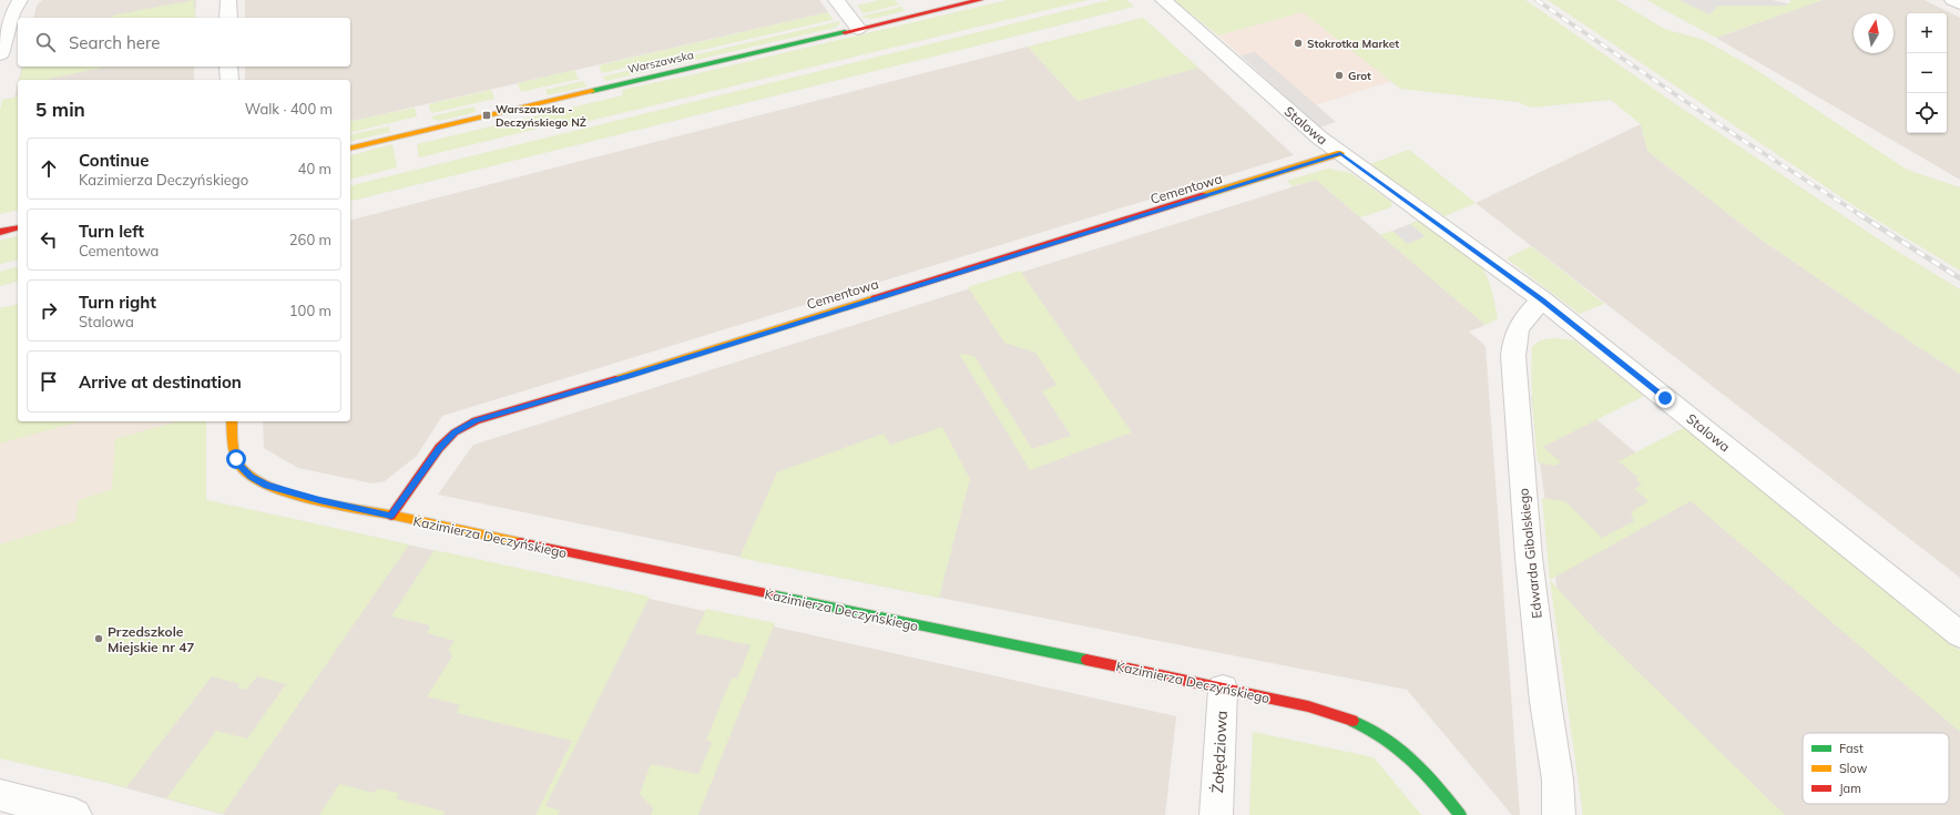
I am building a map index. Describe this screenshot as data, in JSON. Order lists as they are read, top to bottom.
{
  "streets": {
    "street": [
      "Warszawska",
      "Stalowa",
      "Cementowa",
      "Kazimierza Deczyńskiego",
      "Edwarda Gibalskiego",
      "Żołędziowa"
    ]
  },
  "crossings": [
    ["Stalowa", "Cementowa"],
    ["Stalowa", "Edwarda Gibalskiego"],
    ["Cementowa", "Kazimierza Deczyńskiego"],
    ["Kazimierza Deczyńskiego", "Żołędziowa"]
  ],
  "places": {
    "other": ["Stokrotka Market", "Grot", "Przedszkole Miejskie nr 47"],
    "transit": ["Warszawska - Deczyńskiego NŻ"]
  },
  "legend": ["Fast", "Slow", "Jam"],
  "north": "top",
  "page": {
    "map_buttons": ["+", "−"],
    "search": "Search here",
    "heading": ["5 min", "Walk · 400 m"],
    "list": [
      ["Continue", "Kazimierza Deczyńskiego", "40 m"],
      ["Turn left", "Cementowa", "260 m"],
      ["Turn right", "Stalowa", "100 m"],
      "Arrive at destination"
    ]
  }
}
